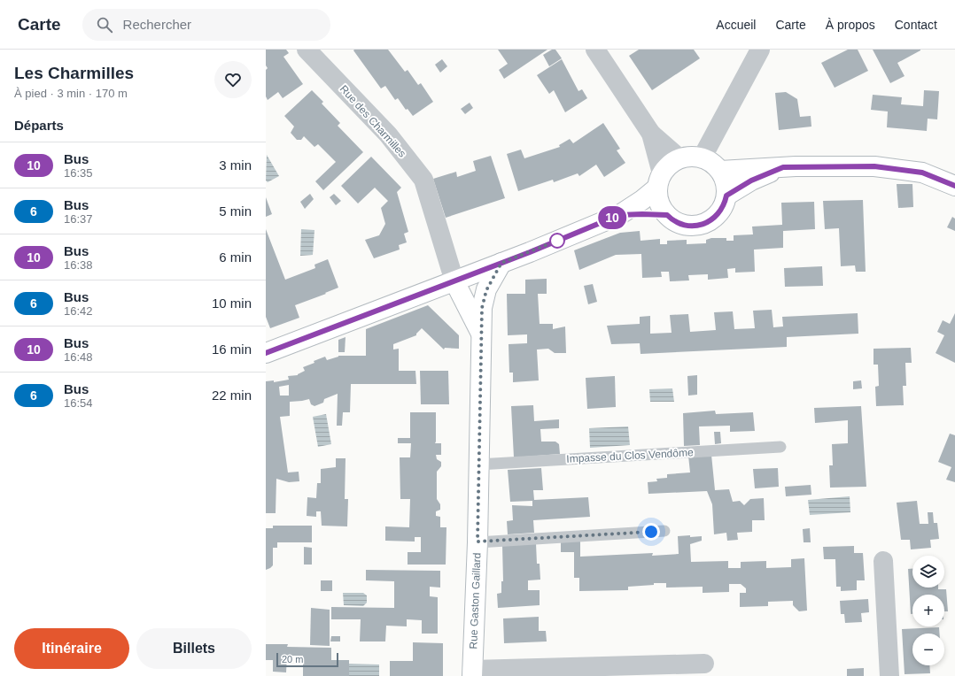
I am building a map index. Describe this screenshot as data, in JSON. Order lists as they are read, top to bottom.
{
  "streets": {
    "street": ["Rue des Charmilles", "Rue Gaston Gaillard"],
    "lane": ["Impasse du Clos Vendôme"]
  },
  "crossings": [
    ["Rue des Charmilles", "Rue Gaston Gaillard"],
    ["Impasse du Clos Vendôme", "Rue Gaston Gaillard"]
  ],
  "lines": ["bus line 10"],
  "scale_bar": "20 m",
  "page": {
    "header": "Carte",
    "search": "Rechercher",
    "nav": [
      "Accueil",
      "Carte",
      "À propos",
      "Contact"
    ],
    "heading": [
      ["Les Charmilles", "À pied · 3 min · 170 m"],
      "Départs"
    ],
    "on_map": "10",
    "list": [
      {
        "mark": "10",
        "name": "Bus",
        "note": "16:35",
        "value": "3 min"
      },
      {
        "mark": "6",
        "name": "Bus",
        "note": "16:37",
        "value": "5 min"
      },
      {
        "mark": "10",
        "name": "Bus",
        "note": "16:38",
        "value": "6 min"
      },
      {
        "mark": "6",
        "name": "Bus",
        "note": "16:42",
        "value": "10 min"
      },
      {
        "mark": "10",
        "name": "Bus",
        "note": "16:48",
        "value": "16 min"
      },
      {
        "mark": "6",
        "name": "Bus",
        "note": "16:54",
        "value": "22 min"
      }
    ],
    "map_buttons": ["+", "−"],
    "buttons": ["Itinéraire", "Billets"],
    "scale": "20 m"
  }
}
